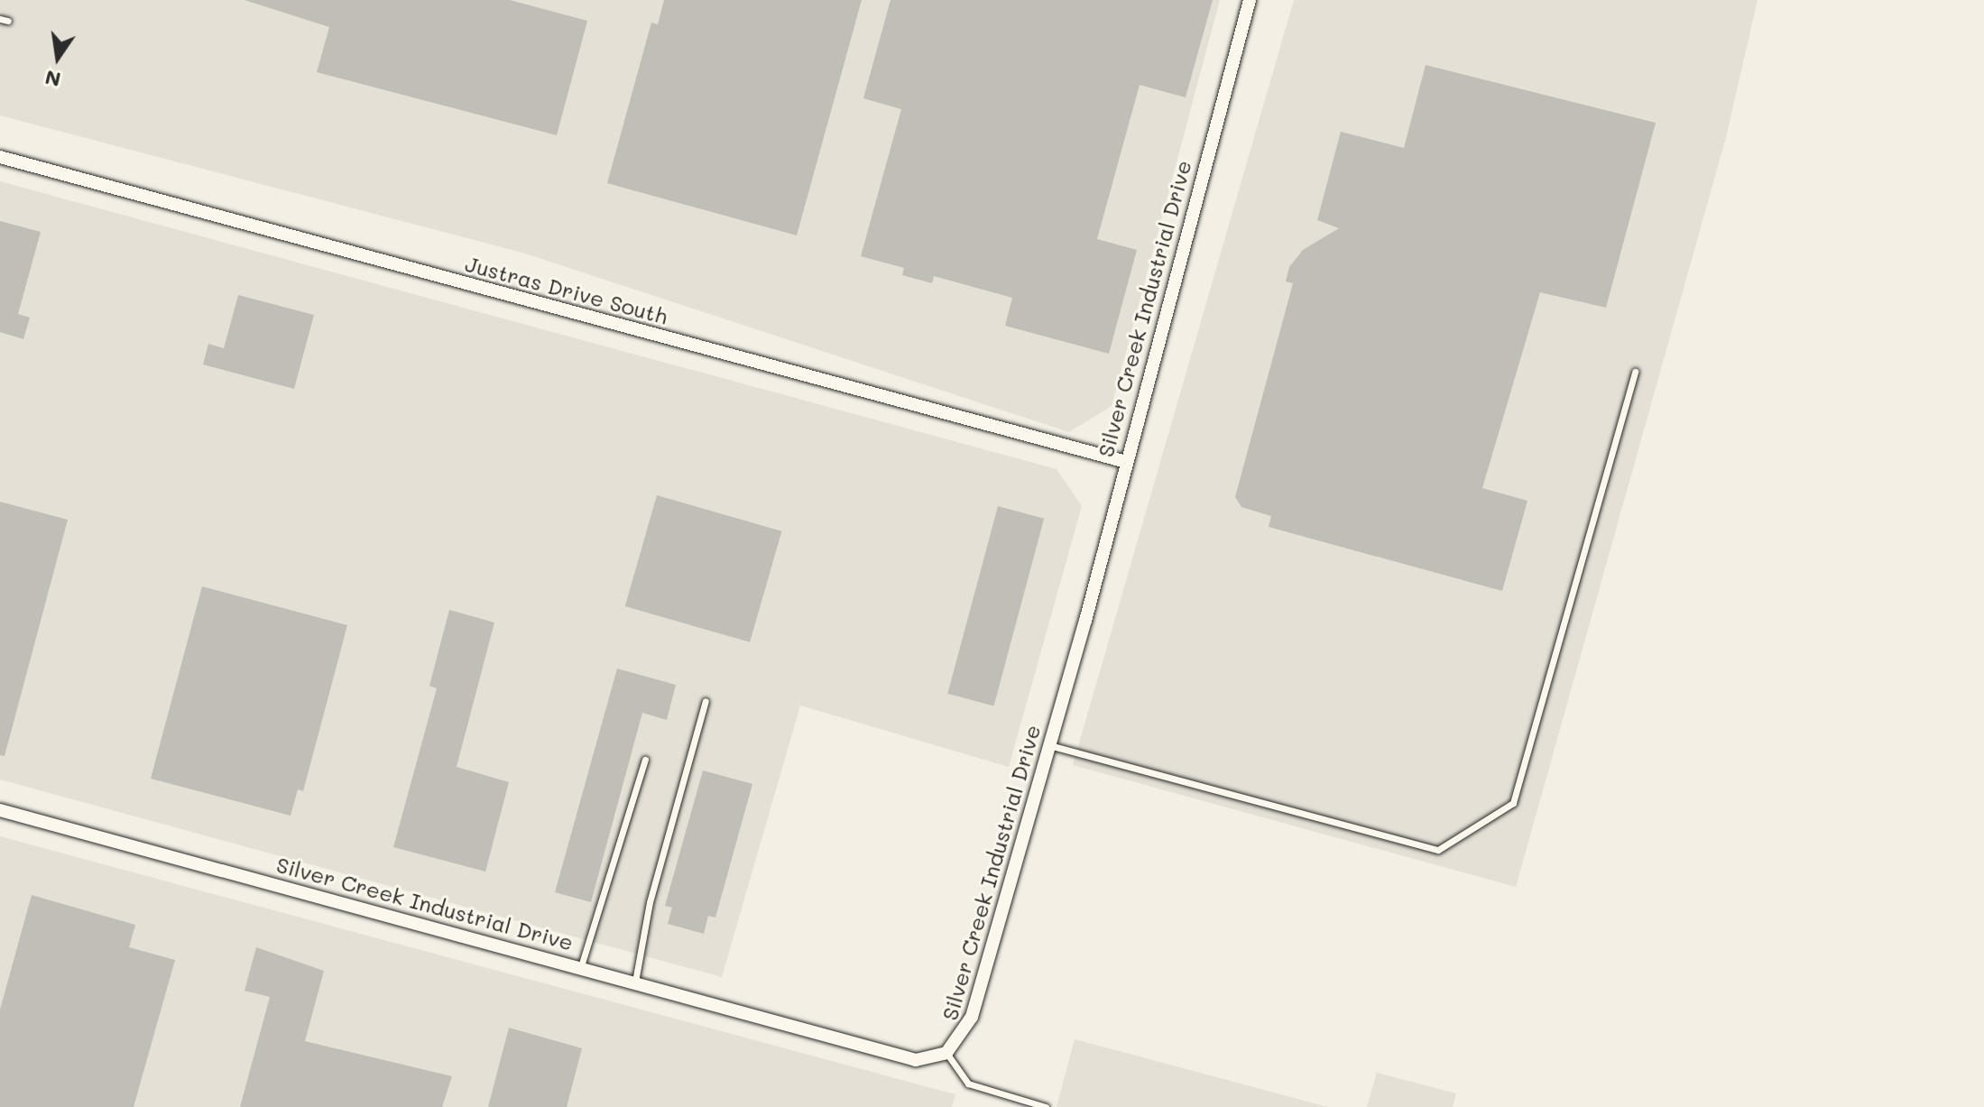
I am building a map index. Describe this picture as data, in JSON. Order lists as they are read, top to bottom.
{
  "streets": {
    "street": ["Justras Drive South", "Silver Creek Industrial Drive"]
  },
  "crossings": [
    ["Justras Drive South", "Silver Creek Industrial Drive"]
  ],
  "north": "bottom"
}
